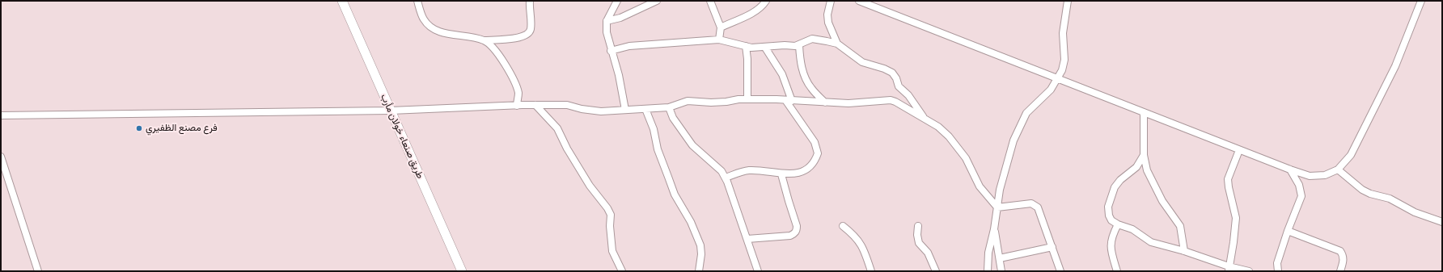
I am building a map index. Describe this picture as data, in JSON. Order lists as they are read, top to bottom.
{
  "streets": {
    "main road": ["طريق صنعاء خولان مأرب"]
  },
  "places": ["فرع مصنع الظفيري"]
}
